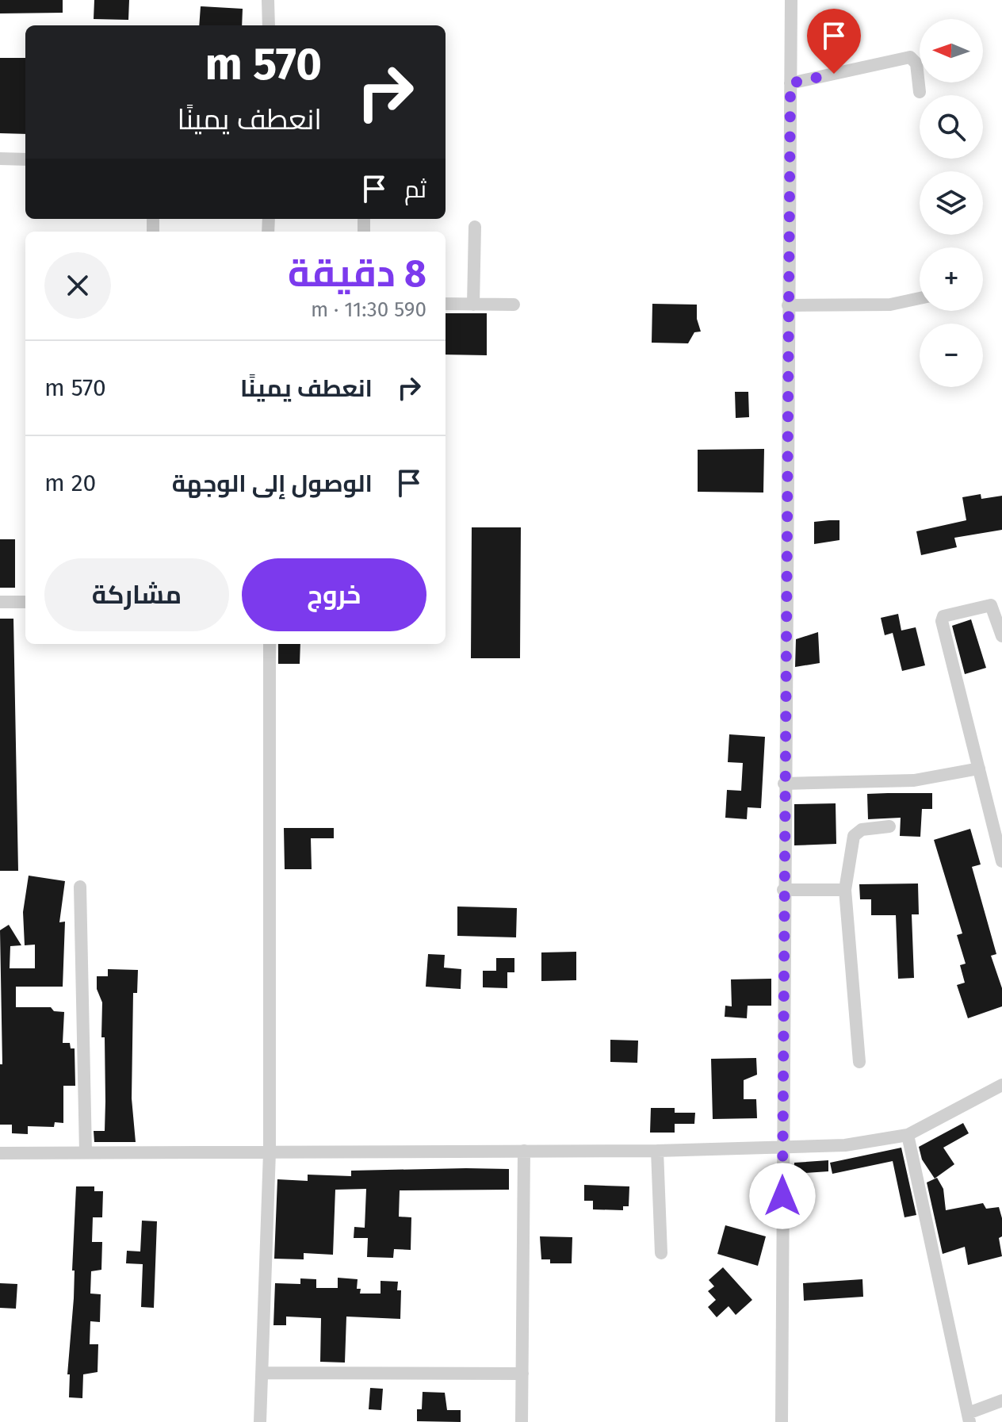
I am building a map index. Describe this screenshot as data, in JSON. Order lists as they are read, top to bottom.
{
  "north": "left",
  "page": {
    "map_buttons": ["+", "−"],
    "turn": ["570 m", "انعطف يمينًا"],
    "then": "ثم",
    "heading": ["8 دقيقة", "590 m · 11:30"],
    "list": [
      {
        "name": "انعطف يمينًا",
        "value": "570 m"
      },
      {
        "name": "الوصول إلى الوجهة",
        "value": "20 m"
      }
    ],
    "buttons": ["خروج", "مشاركة"]
  }
}
